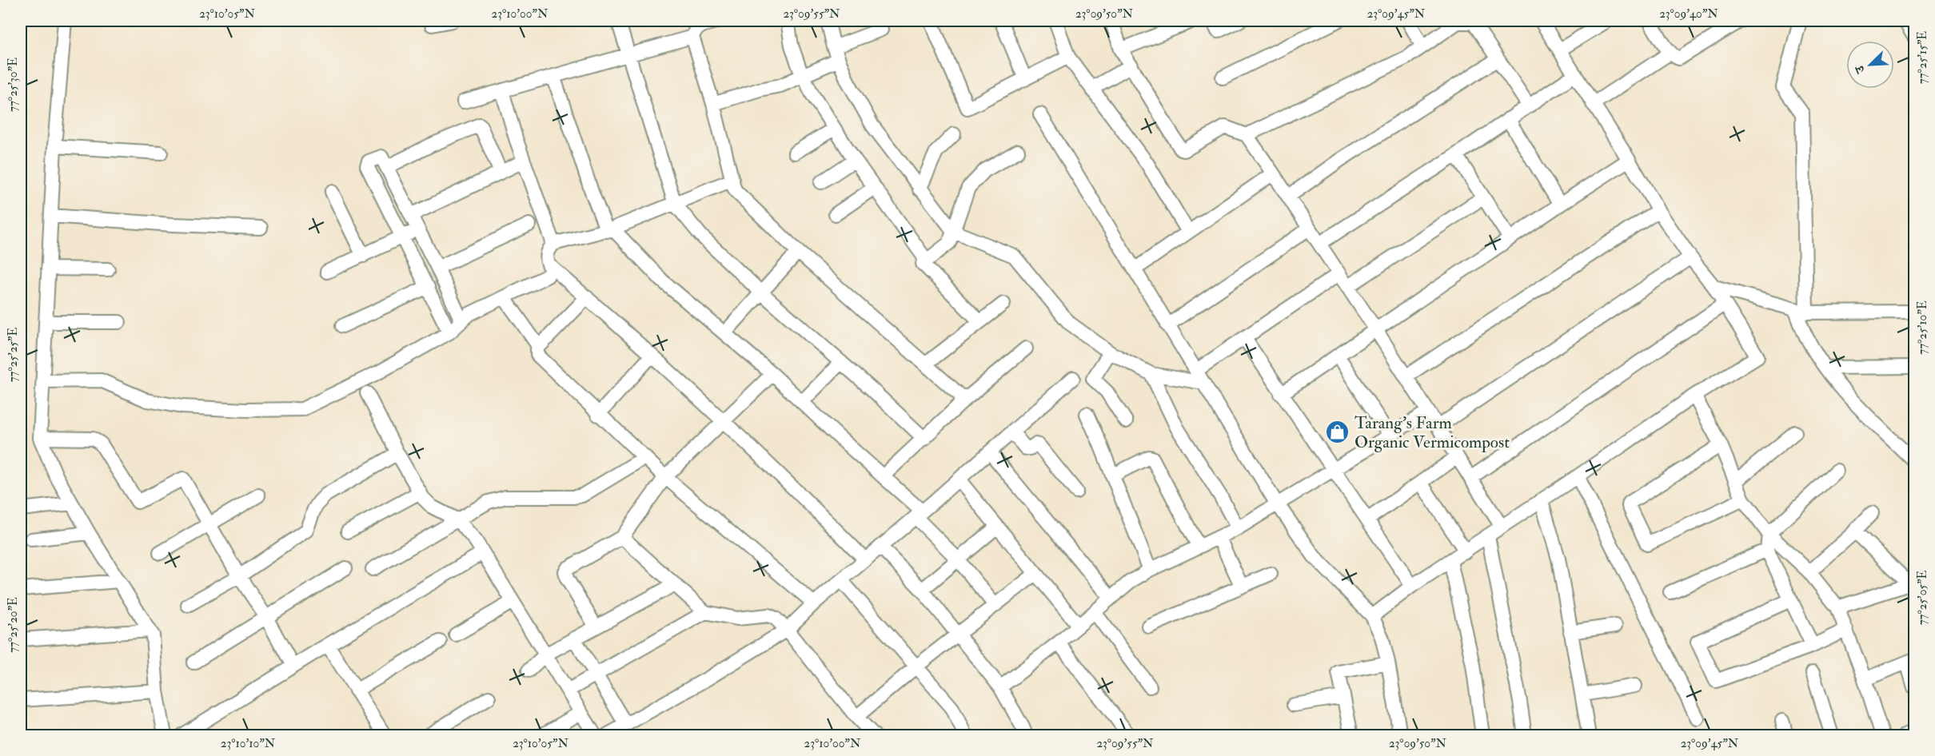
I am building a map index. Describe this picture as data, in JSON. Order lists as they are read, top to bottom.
{
  "places": {
    "shop": ["Tarang's Farm Organic Vermicompost"]
  },
  "north": "bottom left",
  "coordinates": [
    "23°10'05\"N",
    "23°10'00\"N",
    "23°09'55\"N",
    "23°09'50\"N",
    "23°09'45\"N",
    "23°09'40\"N",
    "77°25'15\"E",
    "77°25'30\"E",
    "77°25'10\"E",
    "77°25'25\"E",
    "77°25'05\"E",
    "77°25'20\"E",
    "23°10'10\"N"
  ]
}
